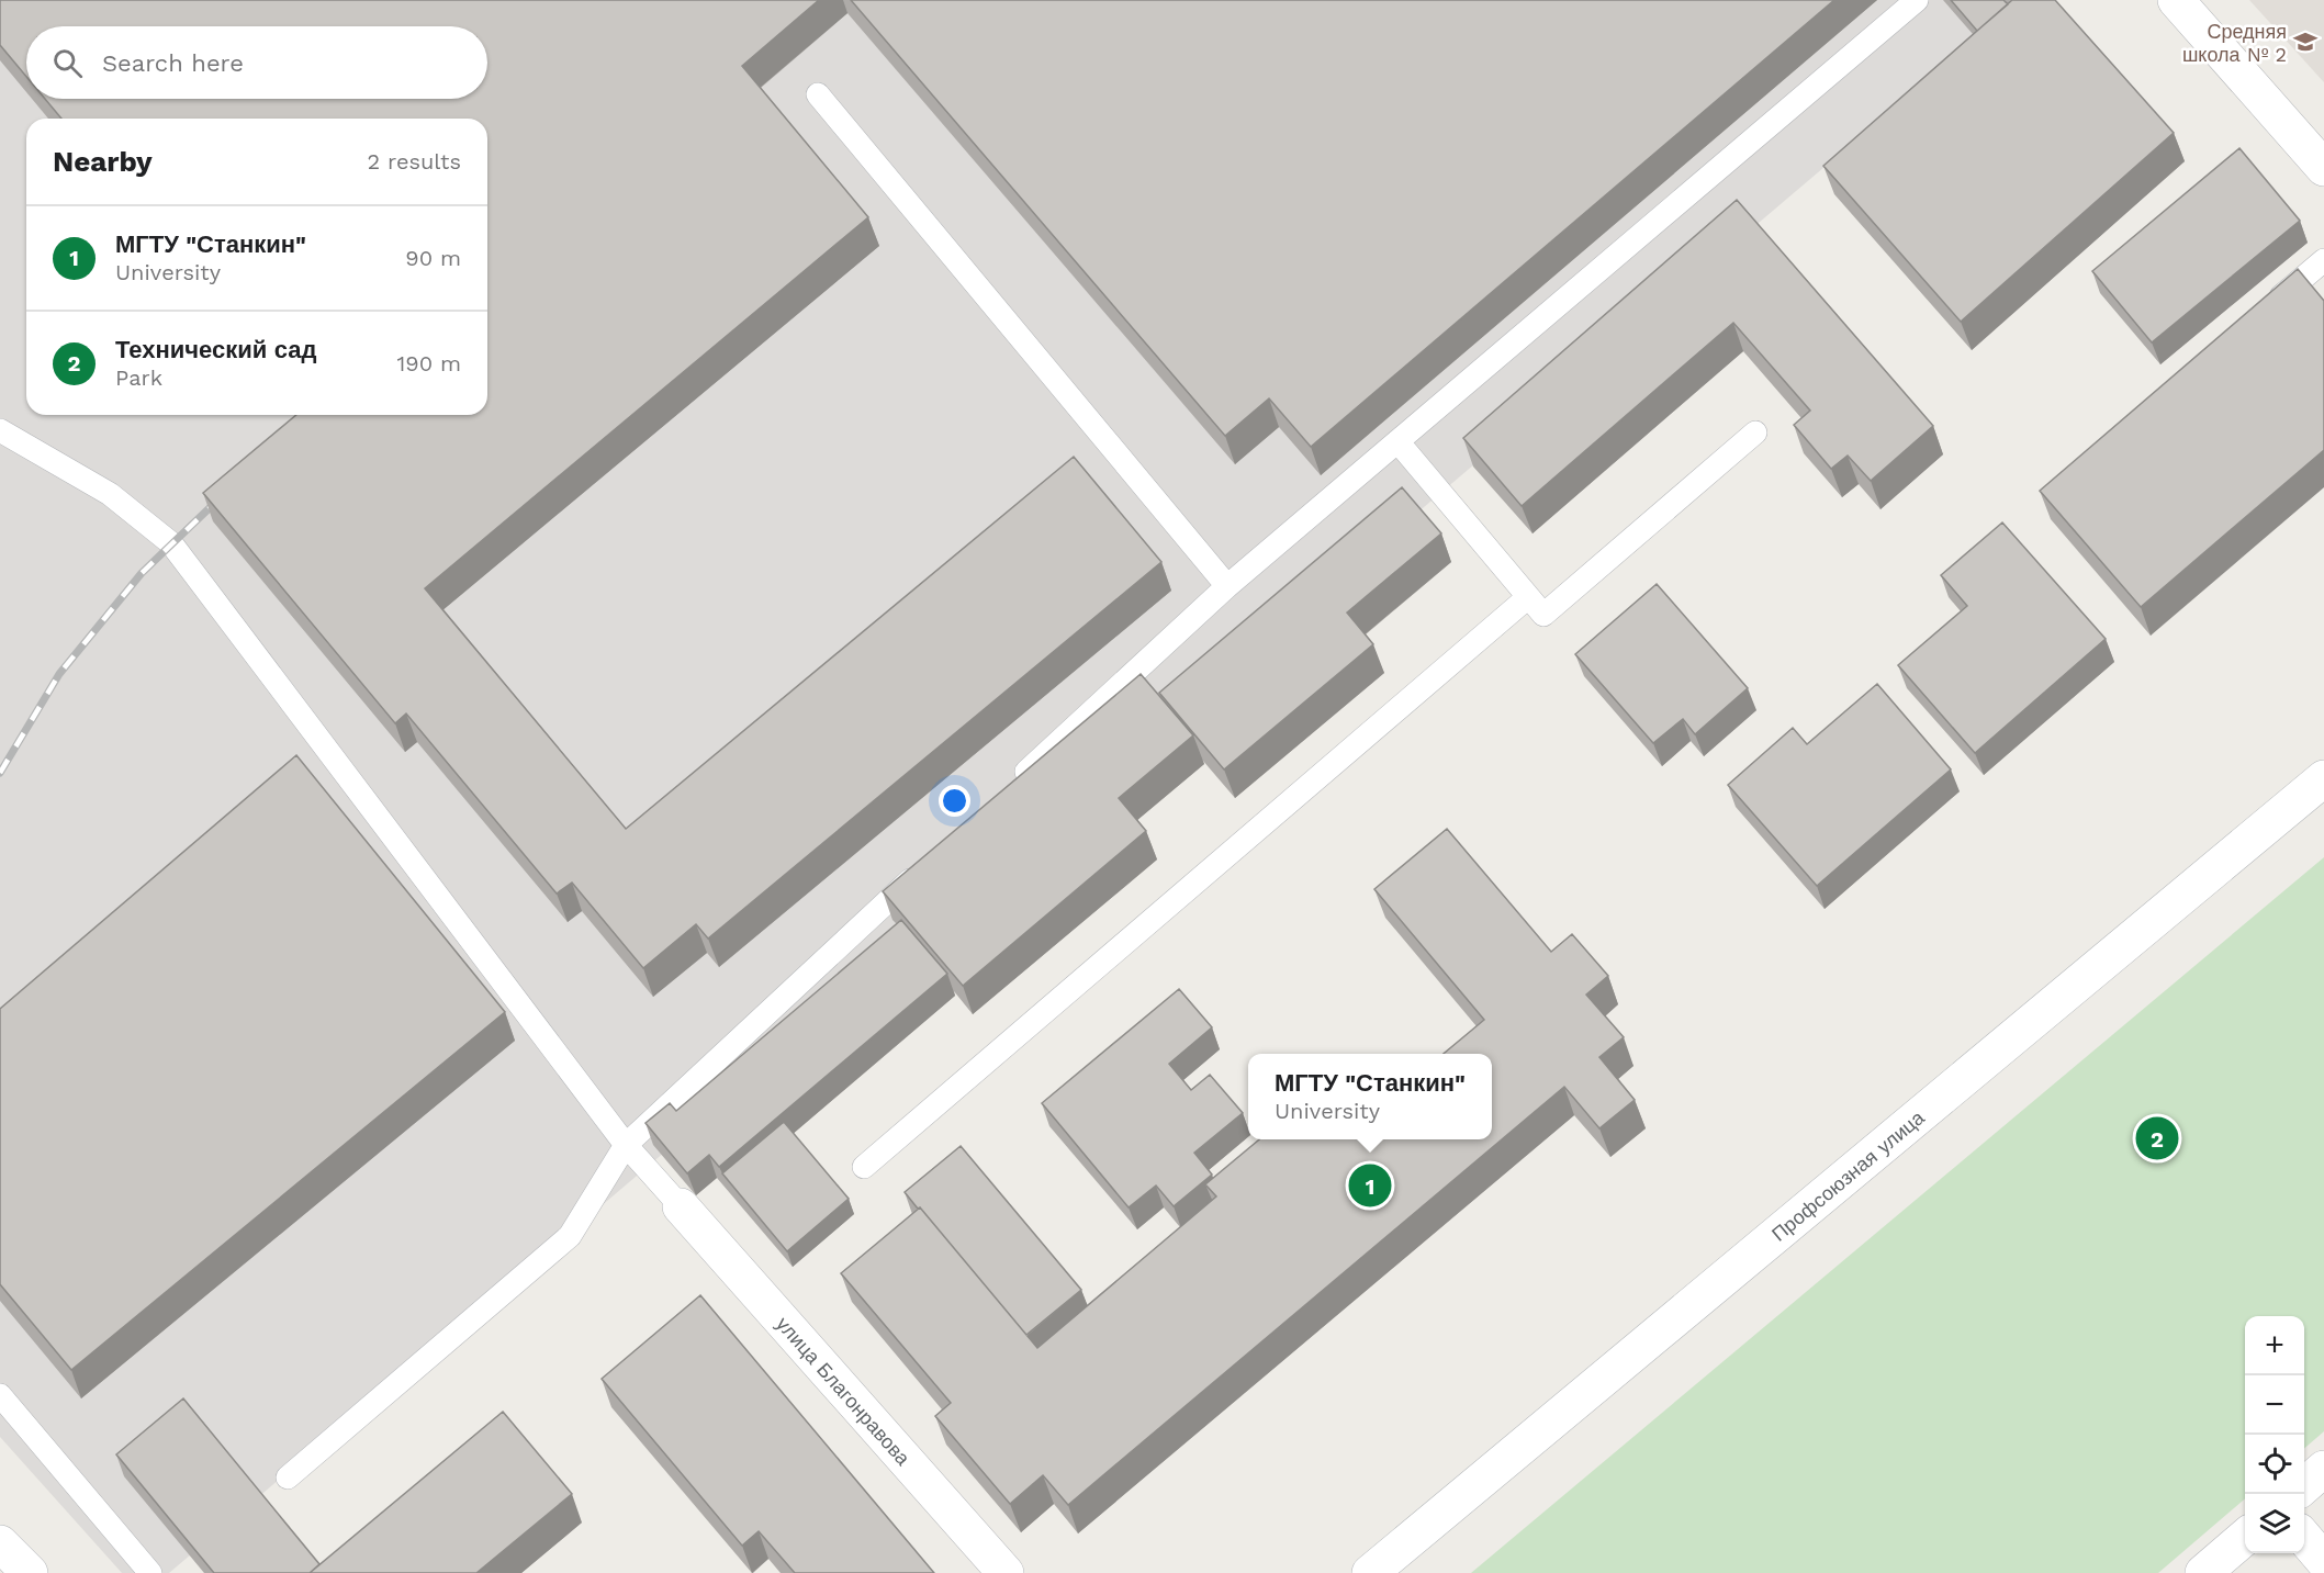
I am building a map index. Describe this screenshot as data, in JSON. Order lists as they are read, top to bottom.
{
  "streets": {
    "main road": ["Профсоюзная улица", "улица Благонравова"]
  },
  "places": {
    "school or university": ["Средняя школа № 2"]
  },
  "page": {
    "search": "Search here",
    "heading": ["Nearby", "2 results"],
    "list": [
      {
        "mark": "1",
        "name": "МГТУ \"Станкин\"",
        "note": "University",
        "value": "90 m"
      },
      {
        "mark": "2",
        "name": "Технический сад",
        "note": "Park",
        "value": "190 m"
      }
    ],
    "popup": ["МГТУ \"Станкин\"", "University"],
    "pins": ["2", "1"],
    "map_buttons": ["+", "−"]
  }
}
